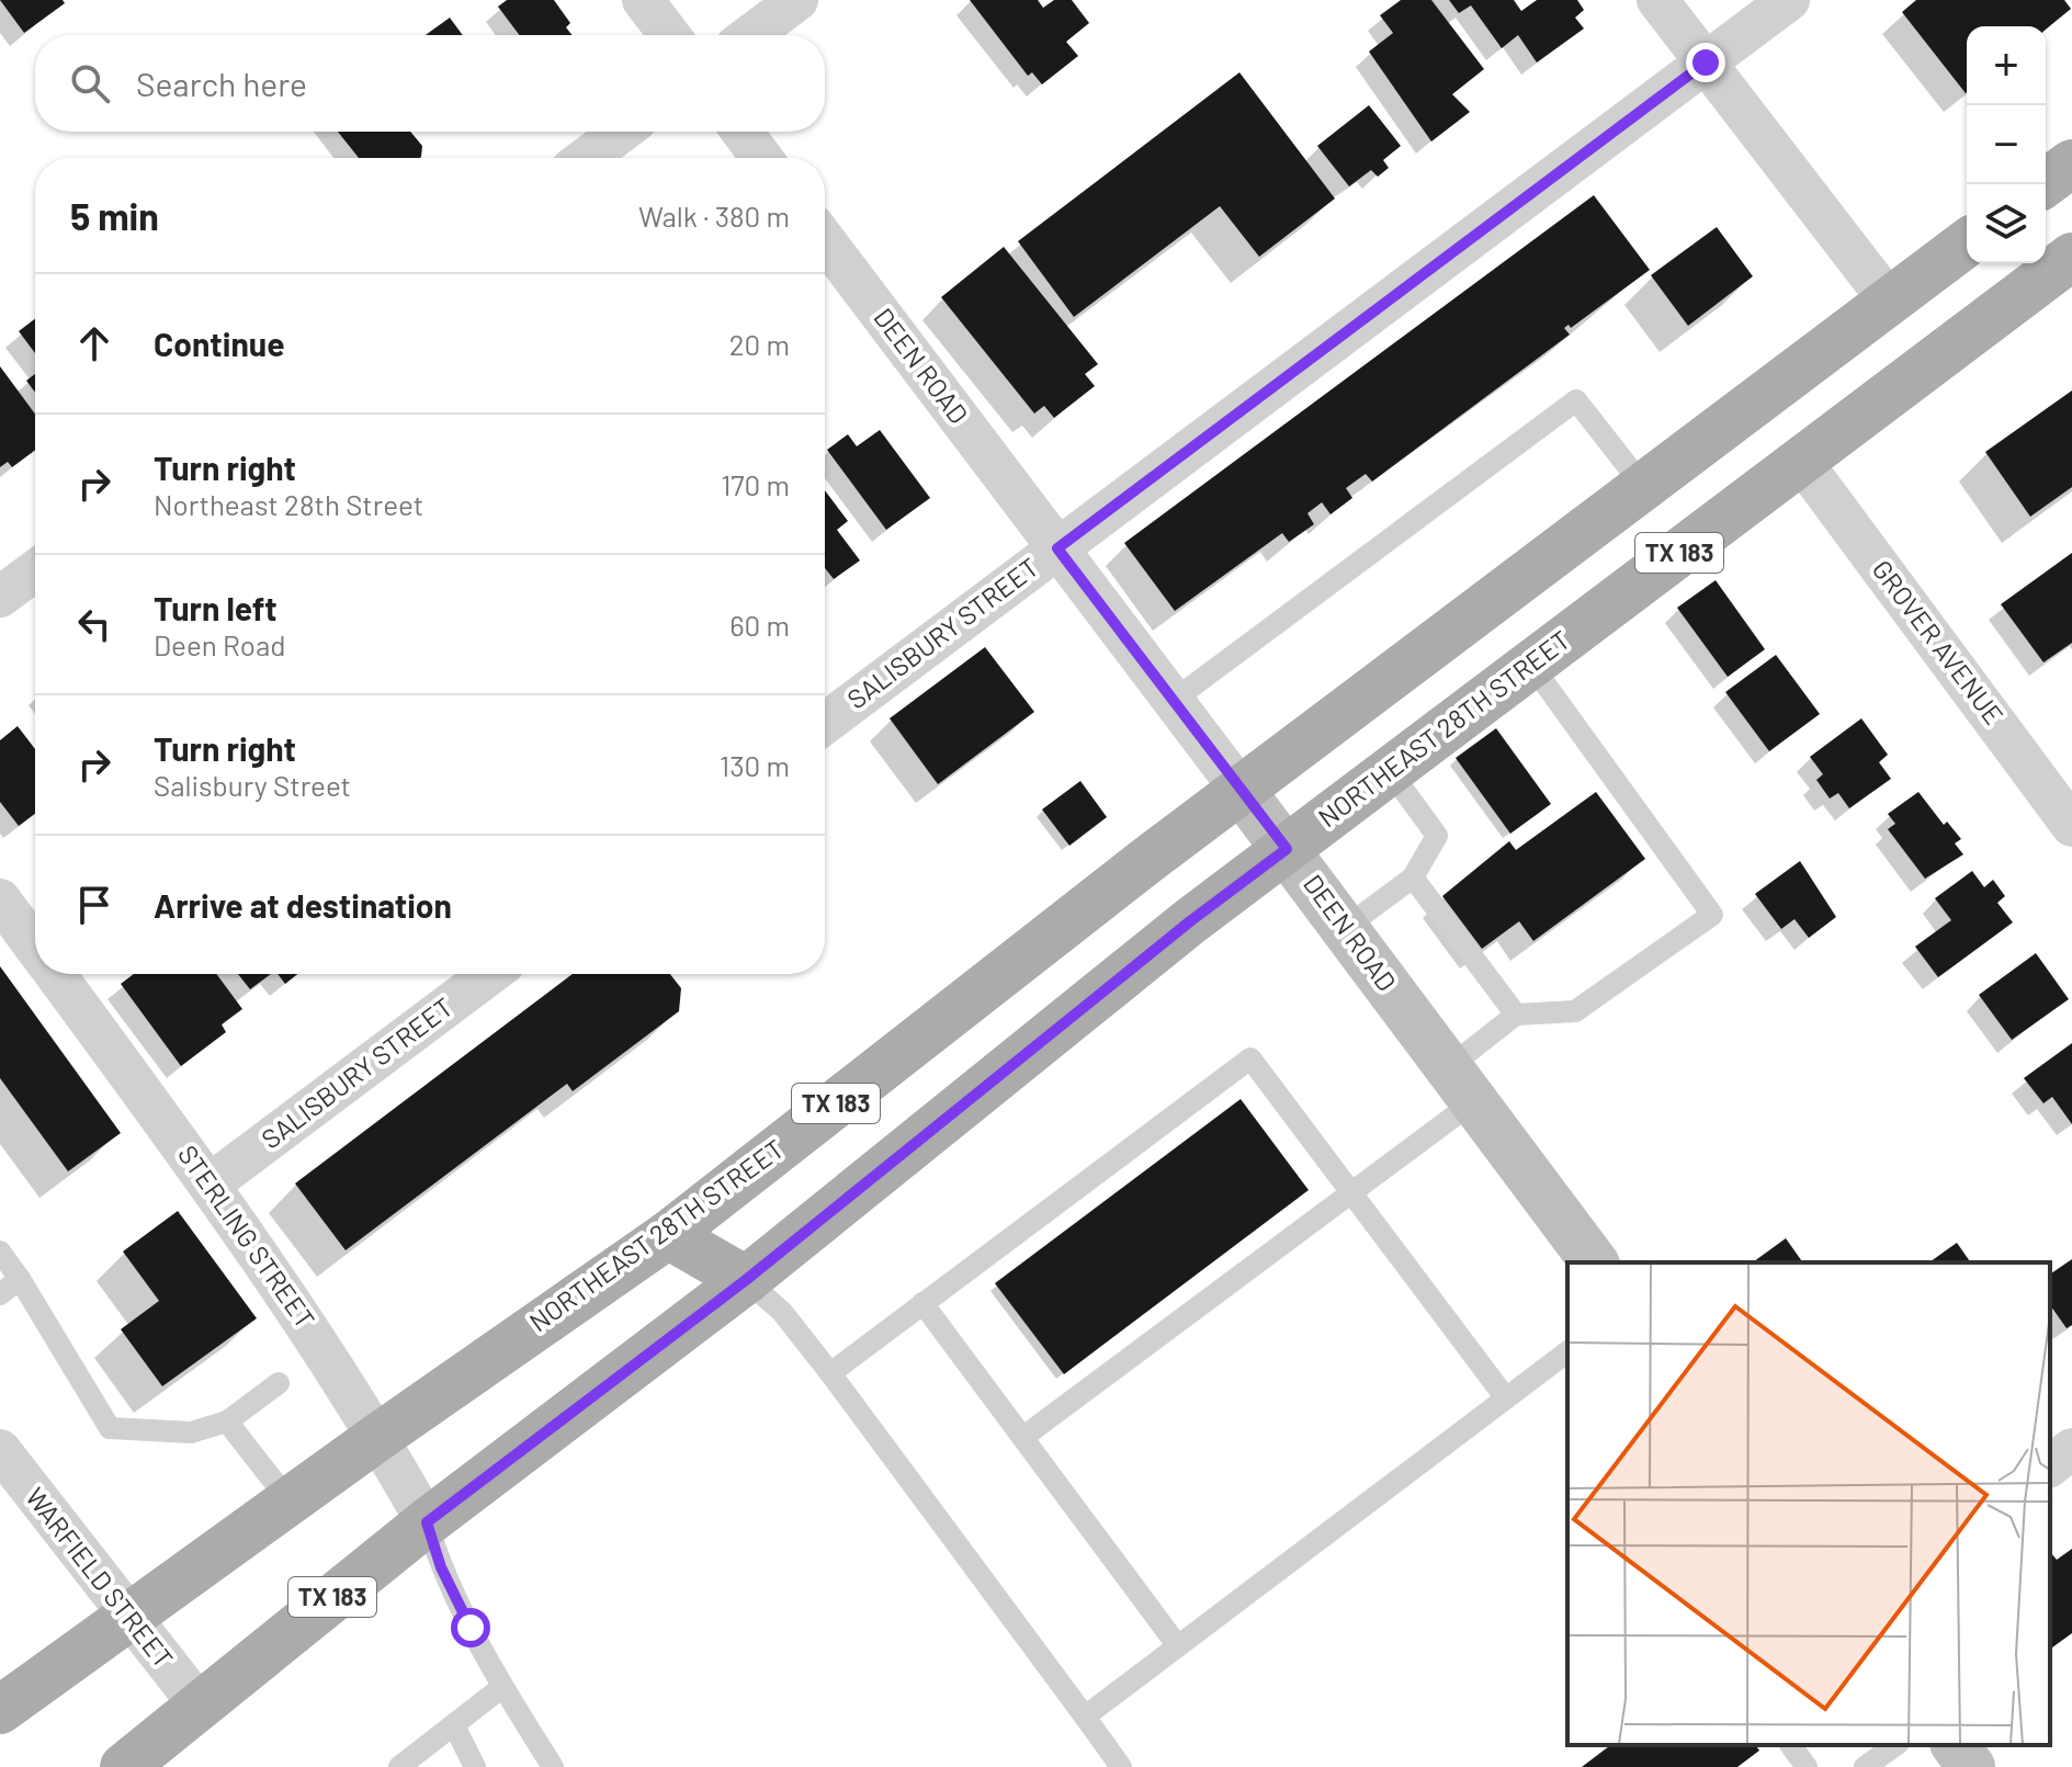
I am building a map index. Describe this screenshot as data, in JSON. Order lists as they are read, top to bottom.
{
  "streets": {
    "main road": ["TX 183", "NORTHEAST 28TH STREET"],
    "street": [
      "DEEN ROAD",
      "SALISBURY STREET",
      "GROVER AVENUE",
      "STERLING STREET",
      "WARFIELD STREET"
    ]
  },
  "crossings": [
    ["DEEN ROAD", "SALISBURY STREET"],
    ["DEEN ROAD", "NORTHEAST 28TH STREET"],
    ["SALISBURY STREET", "STERLING STREET"],
    ["GROVER AVENUE", "NORTHEAST 28TH STREET"],
    ["NORTHEAST 28TH STREET", "STERLING STREET"],
    ["NORTHEAST 28TH STREET", "WARFIELD STREET"]
  ],
  "page": {
    "map_buttons": ["+", "−"],
    "search": "Search here",
    "heading": ["5 min", "Walk · 380 m"],
    "list": [
      ["Continue", "20 m"],
      ["Turn right", "Northeast 28th Street", "170 m"],
      ["Turn left", "Deen Road", "60 m"],
      ["Turn right", "Salisbury Street", "130 m"],
      "Arrive at destination"
    ]
  }
}
